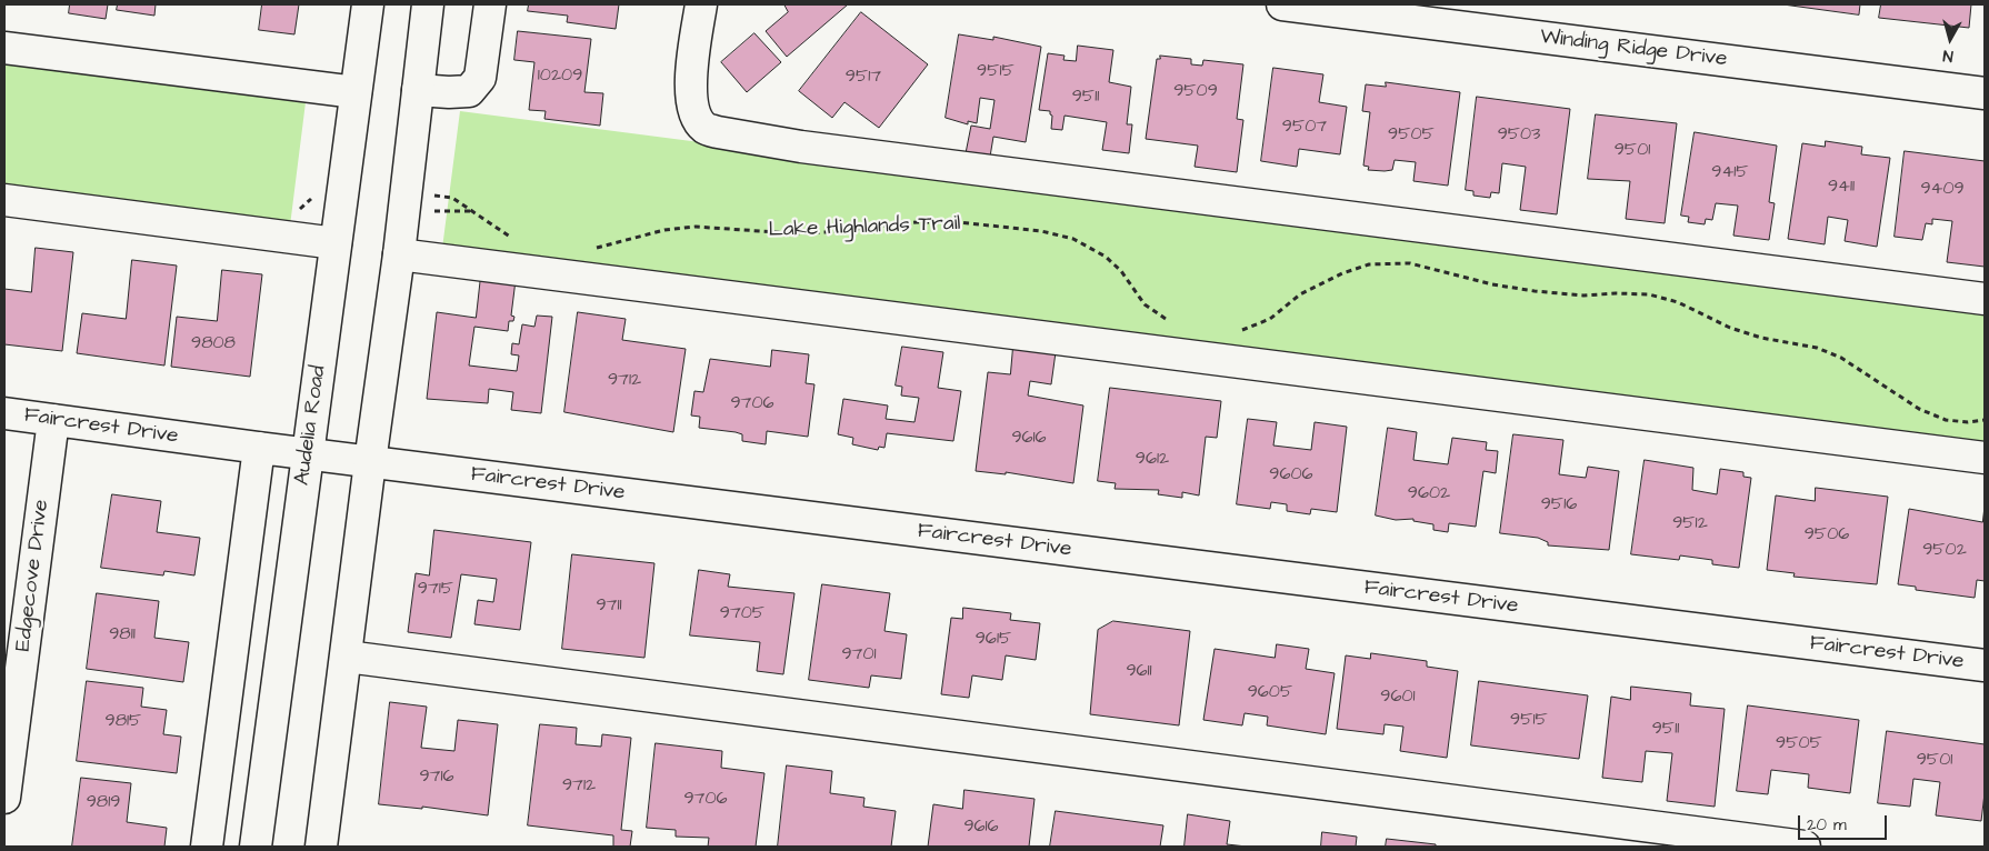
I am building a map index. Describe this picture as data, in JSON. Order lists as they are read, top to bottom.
{
  "streets": {
    "street": [
      "Winding Ridge Drive",
      "Audelia Road",
      "Faircrest Drive",
      "Edgecove Drive"
    ],
    "path": ["Lake Highlands Trail"]
  },
  "crossings": [
    ["Audelia Road", "Faircrest Drive"],
    ["Faircrest Drive", "Edgecove Drive"]
  ],
  "house_numbers": [
    "9515",
    "10209",
    "9517",
    "9509",
    "9511",
    "9507",
    "9505",
    "9503",
    "9501",
    "9415",
    "9411",
    "9409",
    "9808",
    "9712",
    "9706",
    "9616",
    "9612",
    "9606",
    "9602",
    "9516",
    "9512",
    "9506",
    "9502",
    "9715",
    "9711",
    "9705",
    "9811",
    "9615",
    "9701",
    "9611",
    "9605",
    "9601",
    "9515",
    "9815",
    "9511",
    "9505",
    "9501",
    "9716",
    "9712",
    "9706",
    "9819",
    "9616"
  ],
  "scale_bar": "20 m",
  "north": "bottom"
}
